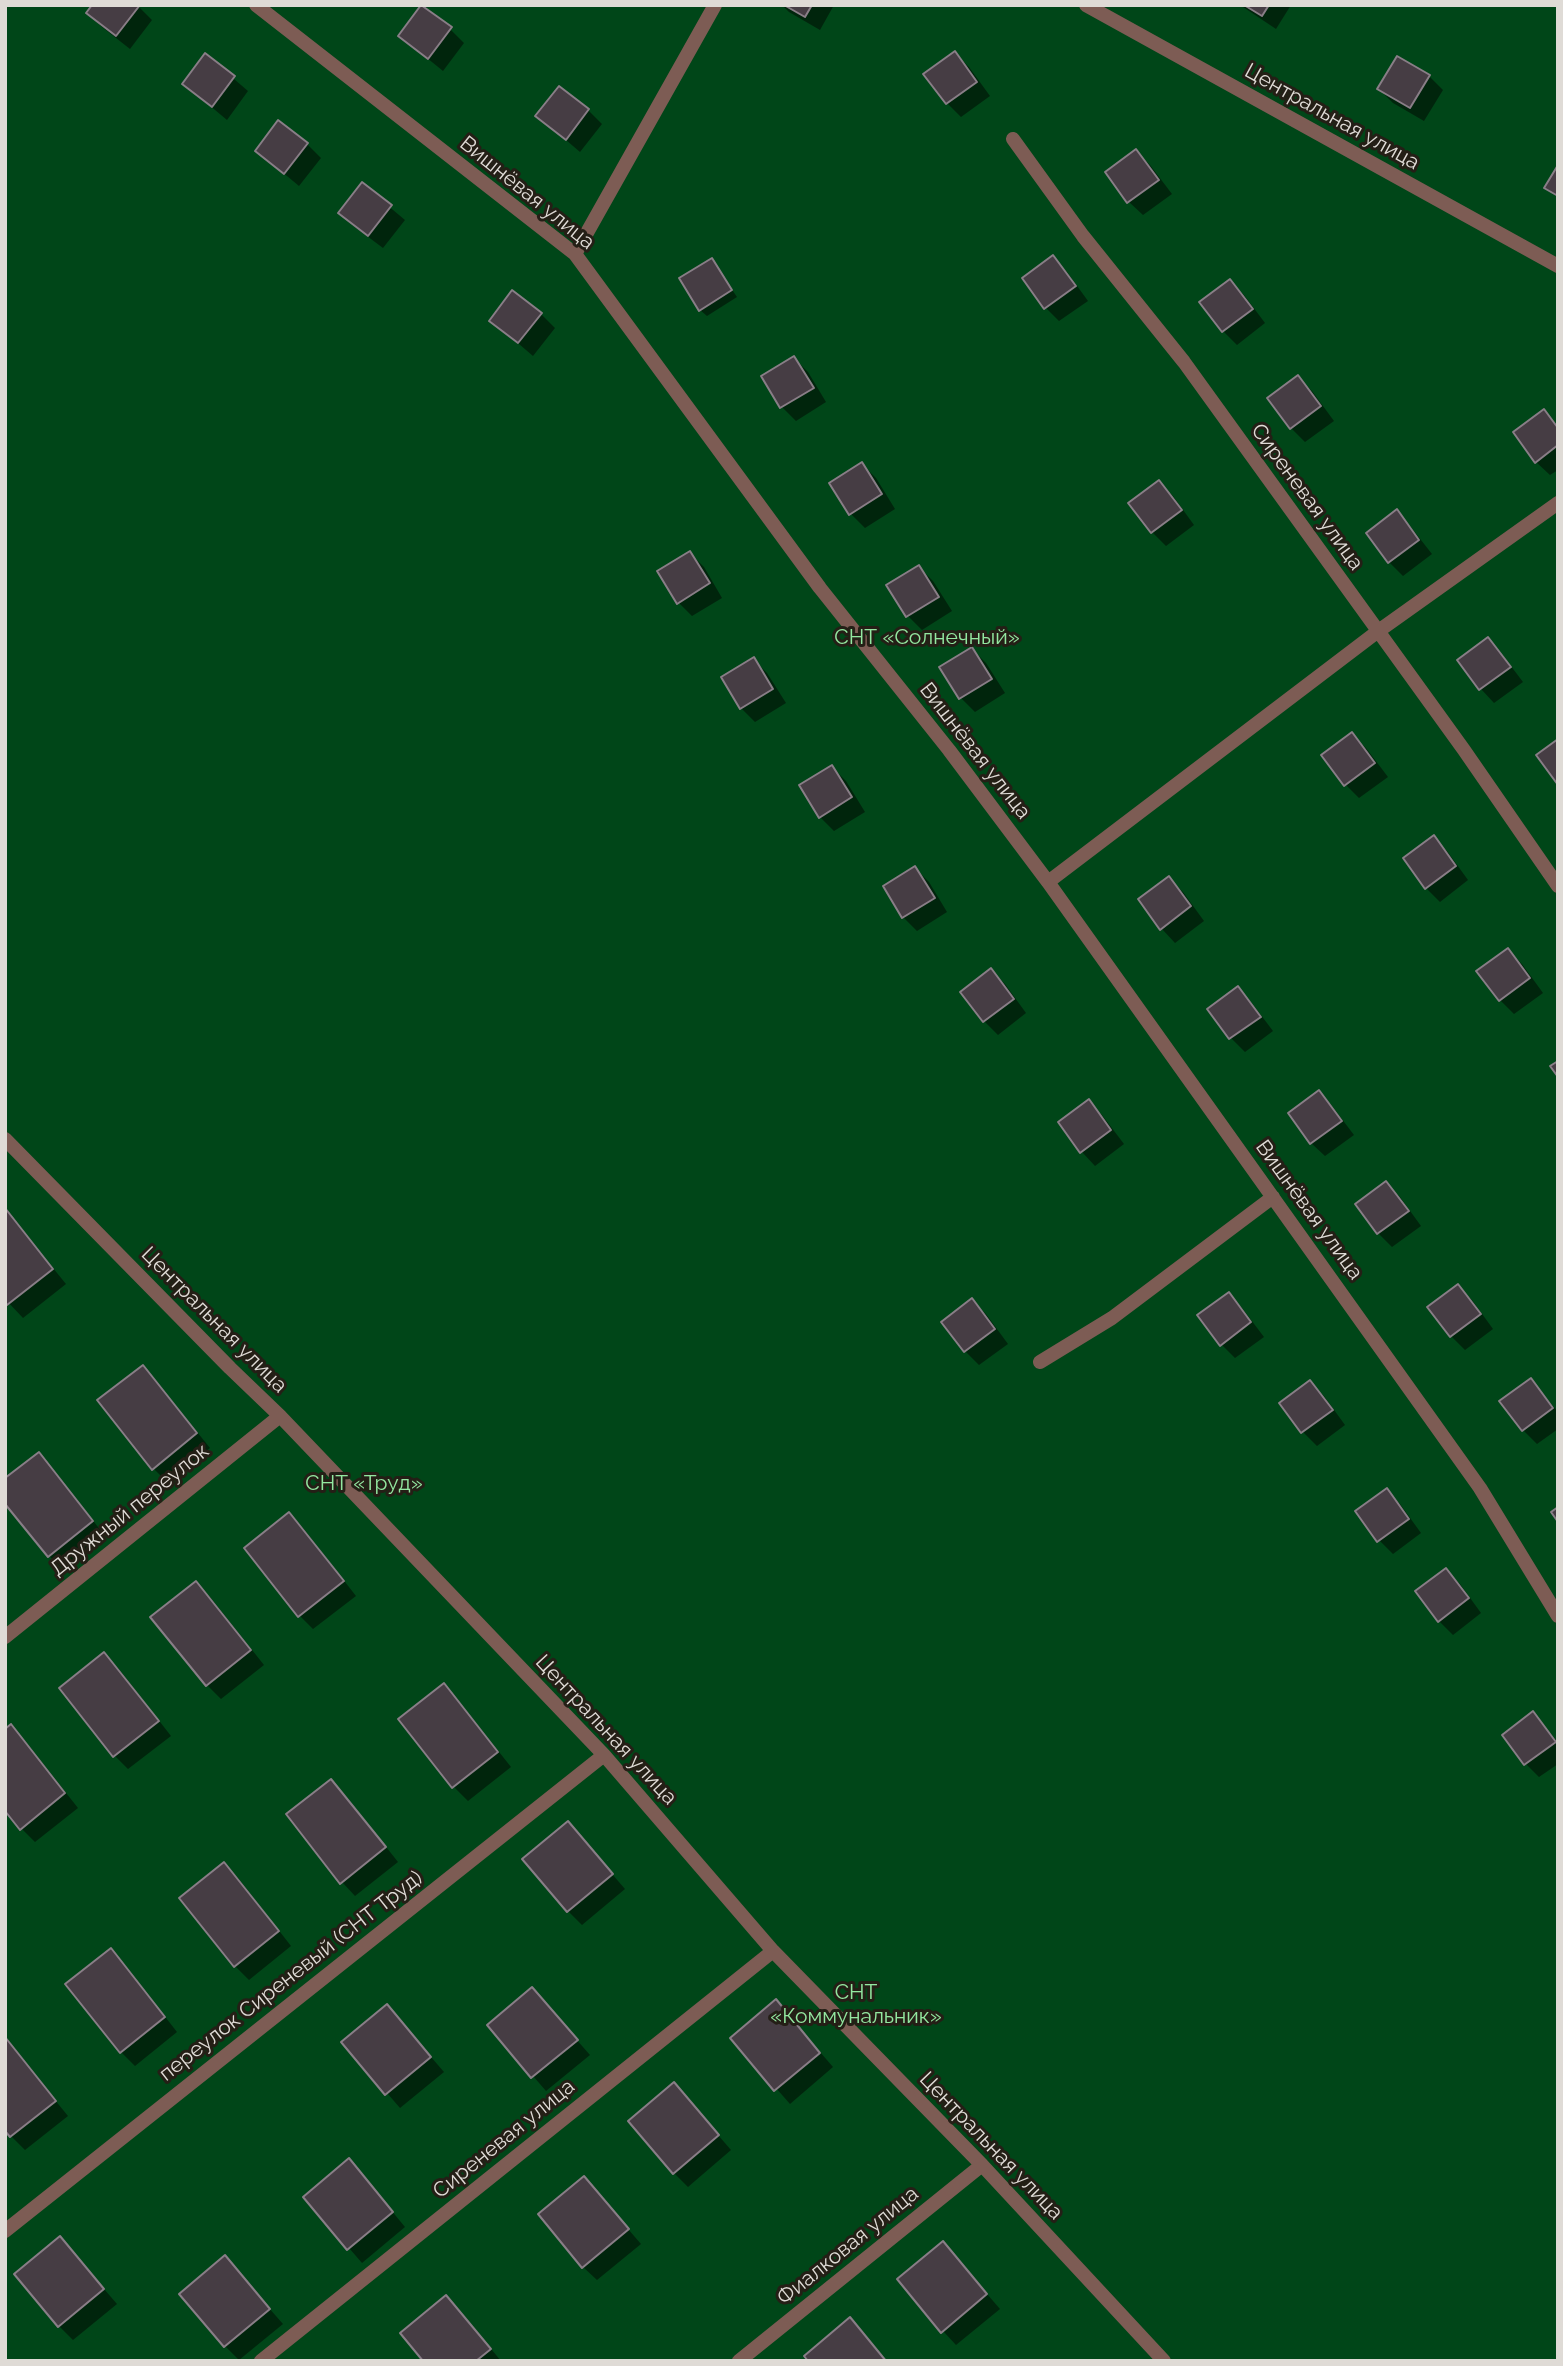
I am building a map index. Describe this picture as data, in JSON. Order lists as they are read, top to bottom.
{
  "streets": {
    "street": [
      "Центральная улица",
      "Вишнёвая улица",
      "Сиреневая улица",
      "Дружный переулок",
      "переулок Сиреневый (СНТ Труд)",
      "Фиалковая улица"
    ]
  },
  "crossings": [
    ["Центральная улица", "Сиреневая улица"],
    ["Центральная улица", "Дружный переулок"],
    ["Центральная улица", "переулок Сиреневый (СНТ Труд)"],
    ["Центральная улица", "Фиалковая улица"]
  ],
  "parks": ["СНТ «Солнечный»", "СНТ «Труд»", "СНТ «Коммунальник»"]
}
